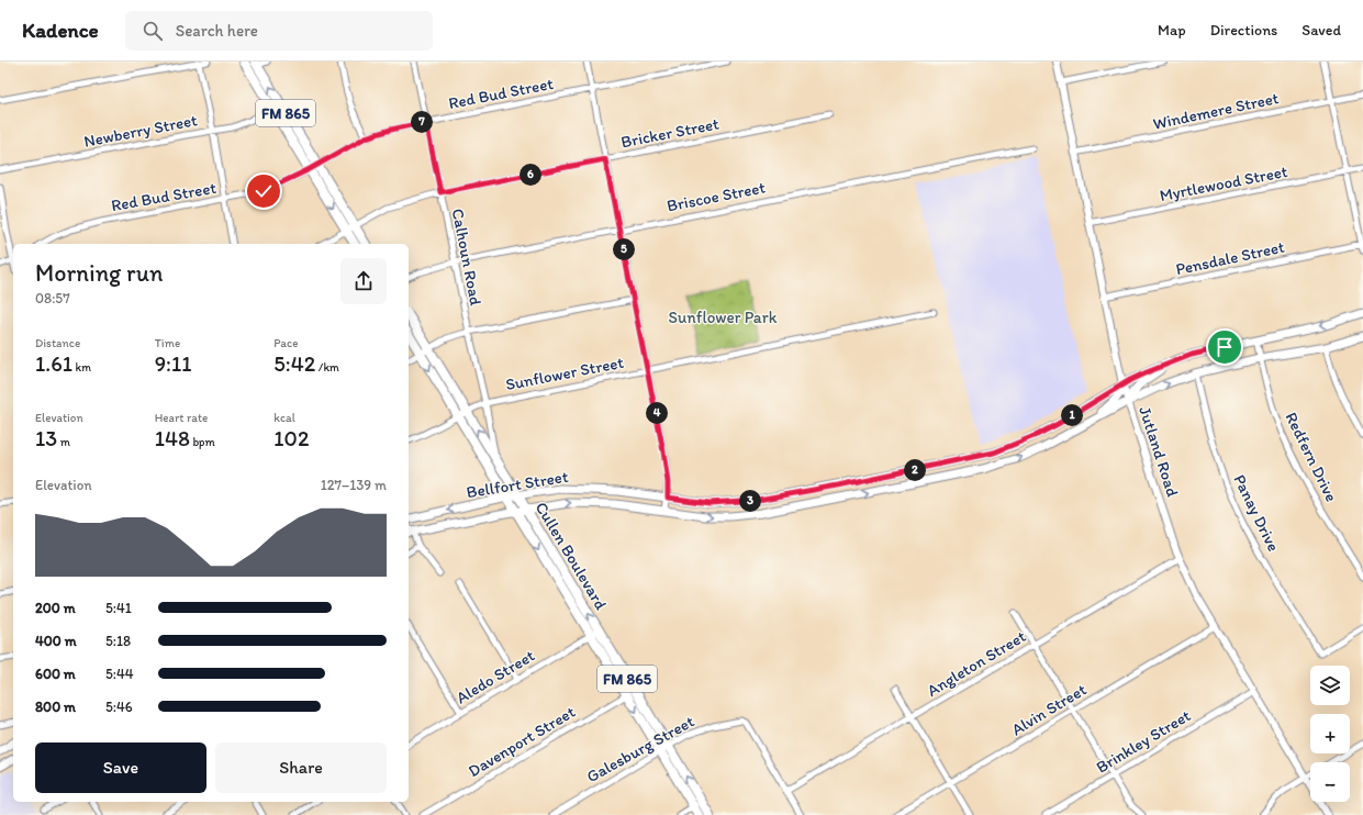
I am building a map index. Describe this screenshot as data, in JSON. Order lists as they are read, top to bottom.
{
  "streets": {
    "main road": ["FM 865", "Bellfort Street", "Cullen Boulevard"],
    "street": [
      "Red Bud Street",
      "Windemere Street",
      "Newberry Street",
      "Bricker Street",
      "Myrtlewood Street",
      "Briscoe Street",
      "Calhoun Road",
      "Pensdale Street",
      "Sunflower Street",
      "Jutland Road",
      "Redfern Drive",
      "Panay Drive",
      "Angleton Street",
      "Aledo Street",
      "Alvin Street",
      "Davenport Street",
      "Brinkley Street",
      "Galesburg Street"
    ]
  },
  "crossings": [
    ["Red Bud Street", "FM 865"],
    ["Red Bud Street", "Calhoun Road"],
    ["Windemere Street", "Jutland Road"],
    ["FM 865", "Newberry Street"],
    ["FM 865", "Bricker Street"],
    ["Bricker Street", "Calhoun Road"],
    ["Myrtlewood Street", "Jutland Road"],
    ["Briscoe Street", "Calhoun Road"],
    ["Calhoun Road", "Sunflower Street"],
    ["Calhoun Road", "Cullen Boulevard"],
    ["Pensdale Street", "Jutland Road"],
    ["Sunflower Street", "Cullen Boulevard"],
    ["Jutland Road", "Bellfort Street"],
    ["Jutland Road", "Angleton Street"],
    ["Jutland Road", "Alvin Street"],
    ["Jutland Road", "Brinkley Street"],
    ["Redfern Drive", "Bellfort Street"],
    ["Bellfort Street", "Panay Drive"],
    ["Bellfort Street", "Cullen Boulevard"],
    ["Cullen Boulevard", "Aledo Street"],
    ["Cullen Boulevard", "Davenport Street"],
    ["Cullen Boulevard", "Galesburg Street"],
    ["Angleton Street", "Galesburg Street"]
  ],
  "parks": ["Sunflower Park"],
  "page": {
    "header": "Kadence",
    "search": "Search here",
    "nav": ["Map", "Directions", "Saved"],
    "pins": [
      "7",
      "6",
      "5",
      "4",
      "1",
      "2",
      "3"
    ],
    "heading": ["Morning run", "08:57"],
    "stats": [
      ["Distance", "1.61 km"],
      ["Time", "9:11"],
      ["Pace", "5:42 /km"],
      ["Elevation", "13 m"],
      ["Heart rate", "148 bpm"],
      ["kcal", "102"]
    ],
    "chart": ["Elevation", "127–139 m"],
    "list": [
      {
        "name": "200 m",
        "note": "5:41"
      },
      {
        "name": "400 m",
        "note": "5:18"
      },
      {
        "name": "600 m",
        "note": "5:44"
      },
      {
        "name": "800 m",
        "note": "5:46"
      }
    ],
    "map_buttons": ["+", "−"],
    "buttons": ["Save", "Share"]
  }
}
